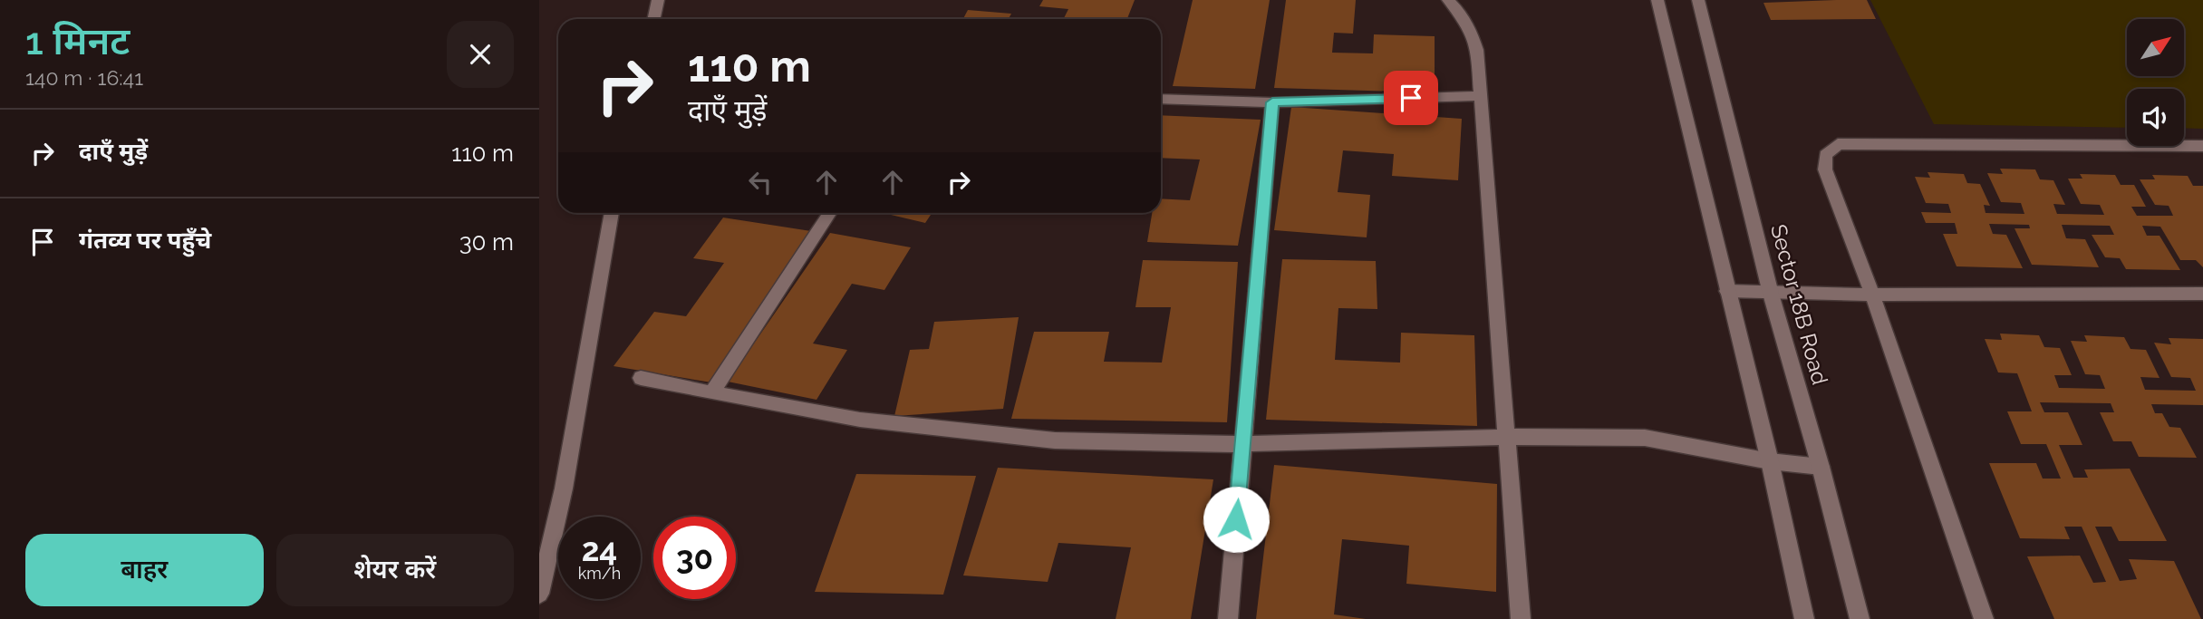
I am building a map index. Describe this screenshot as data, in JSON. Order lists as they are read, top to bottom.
{
  "streets": {
    "street": ["Sector 18B Road"]
  },
  "north": "top right",
  "page": {
    "heading": ["1 मिनट", "140 m · 16:41"],
    "turn": ["110 m", "दाएँ मुड़ें"],
    "list": [
      {
        "name": "दाएँ मुड़ें",
        "value": "110 m"
      },
      {
        "name": "गंतव्य पर पहुँचे",
        "value": "30 m"
      }
    ],
    "speed": "24 km/h",
    "limit": "30",
    "buttons": ["बाहर", "शेयर करें"]
  }
}
